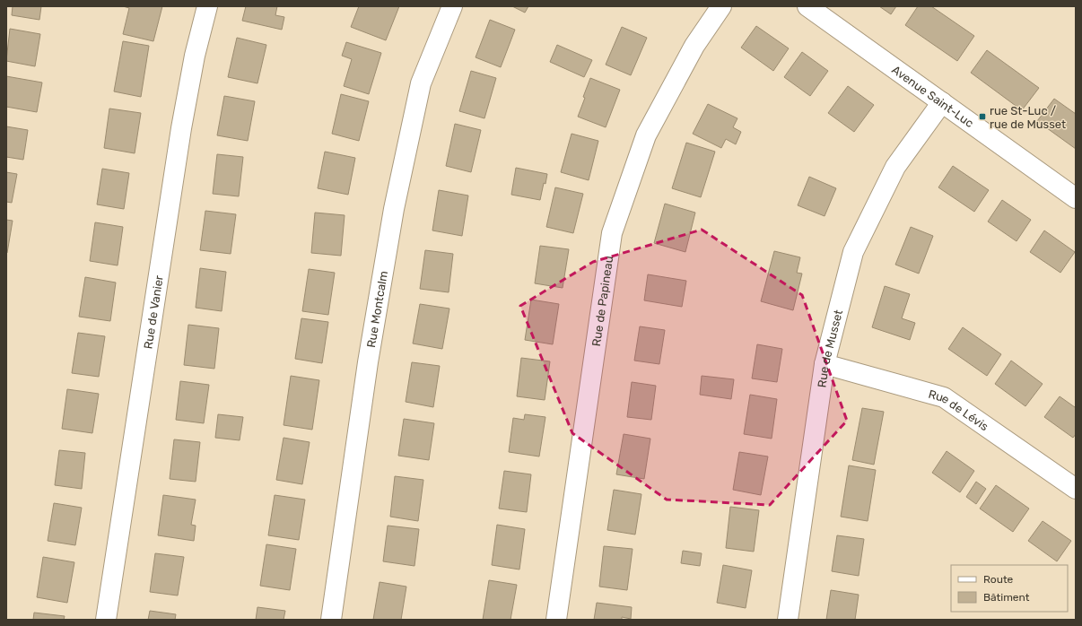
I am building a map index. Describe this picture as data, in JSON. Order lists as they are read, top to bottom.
{
  "streets": {
    "street": [
      "Avenue Saint-Luc",
      "Rue de Papineau",
      "Rue Montcalm",
      "Rue de Vanier",
      "Rue de Musset",
      "Rue de Lévis"
    ]
  },
  "crossings": [
    ["Avenue Saint-Luc", "Rue de Musset"],
    ["Rue de Musset", "Rue de Lévis"]
  ],
  "places": {
    "transit": ["rue St-Luc / rue de Musset"]
  },
  "legend": ["Route", "Bâtiment"]
}
